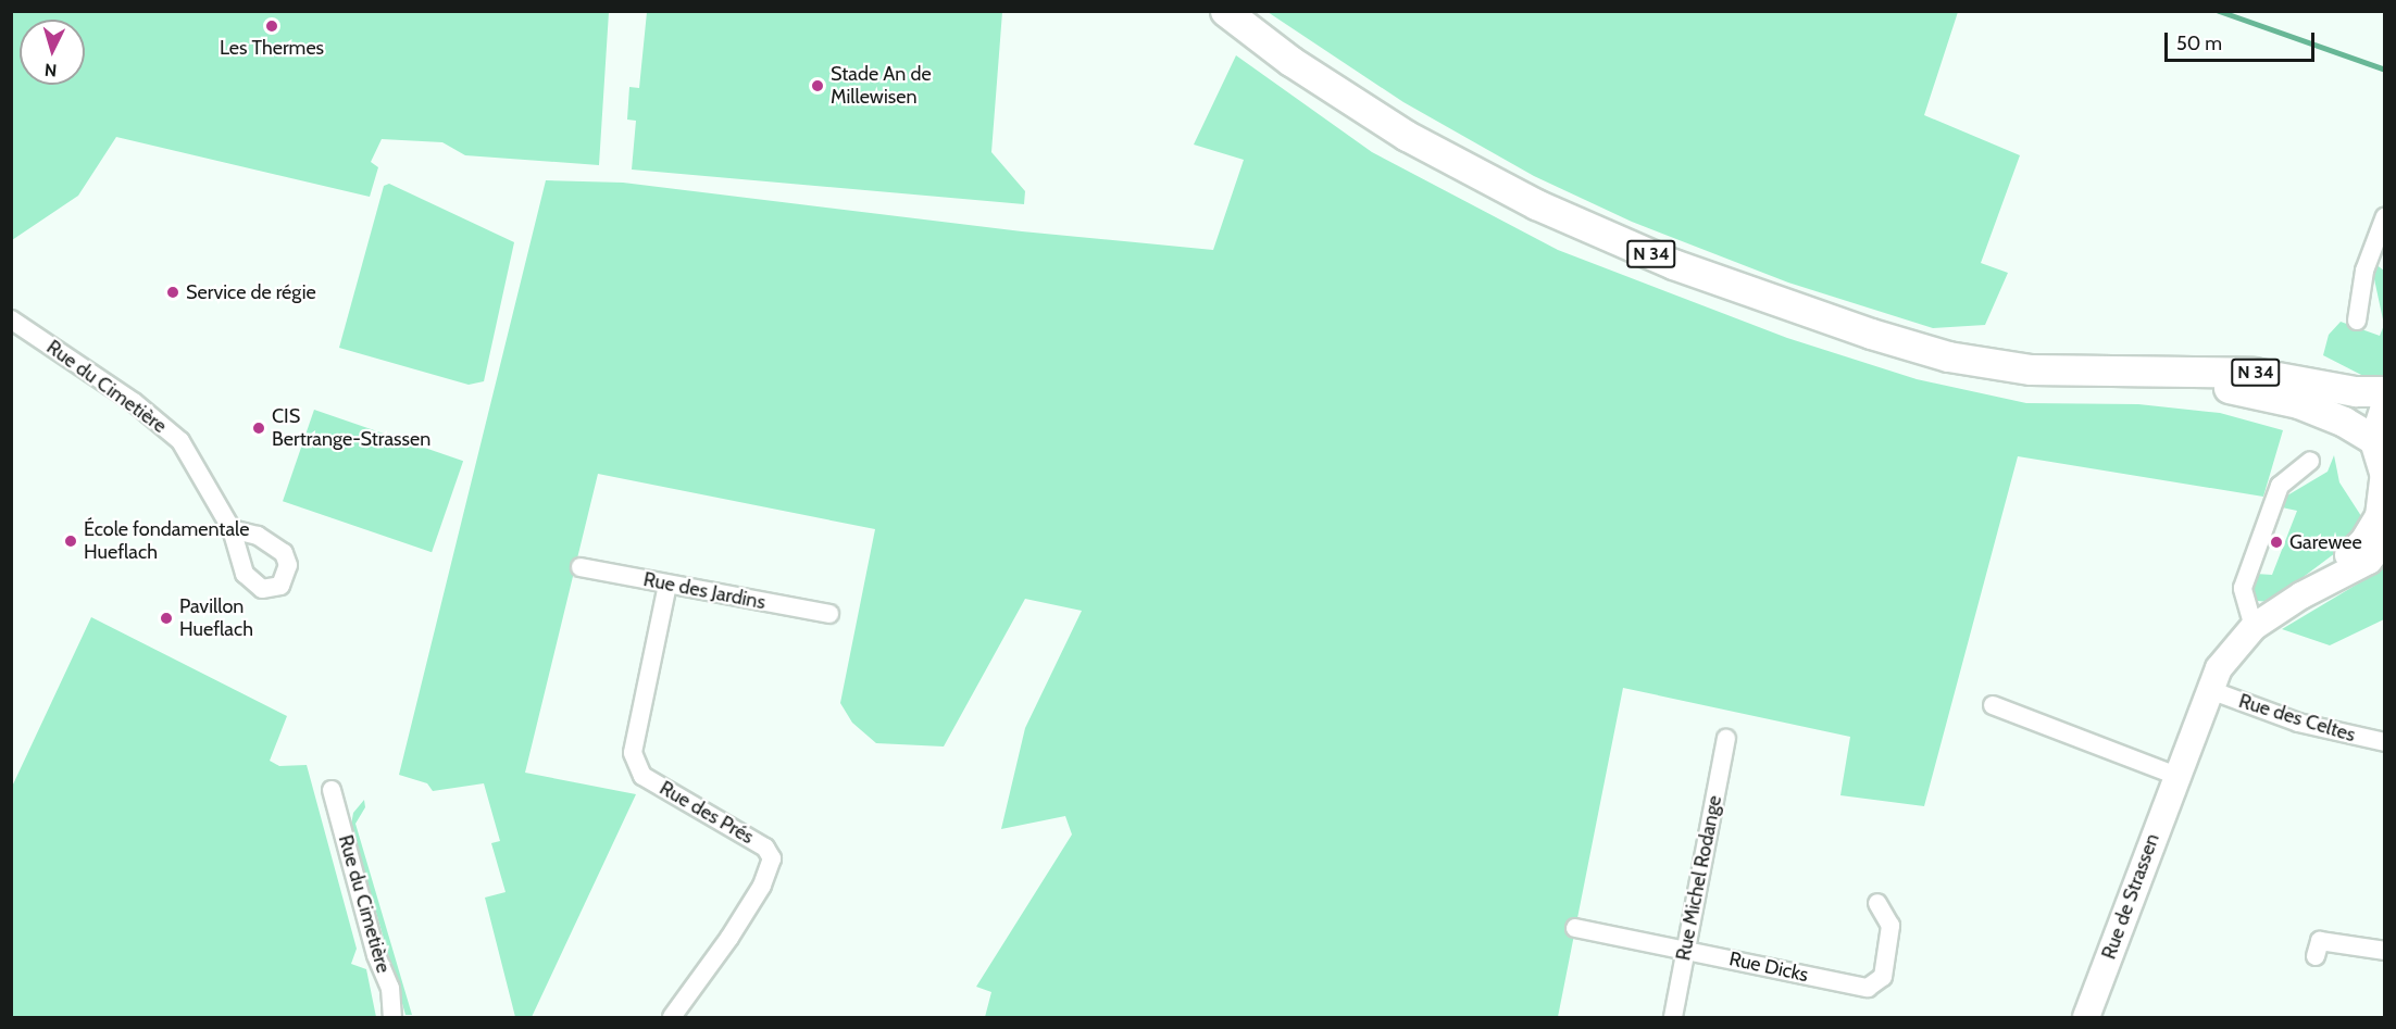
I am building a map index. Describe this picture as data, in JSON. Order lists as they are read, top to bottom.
{
  "streets": {
    "main road": ["N 34", "Rue de Strassen"],
    "street": [
      "Rue du Cimetière",
      "Rue des Jardins",
      "Rue des Celtes",
      "Rue des Prés",
      "Rue Michel Rodange",
      "Rue Dicks"
    ]
  },
  "crossings": [
    ["Rue des Jardins", "Rue des Prés"],
    ["Rue des Celtes", "Rue de Strassen"],
    ["Rue Michel Rodange", "Rue Dicks"]
  ],
  "places": [
    "Les Thermes",
    "Stade An de Millewisen",
    "Service de régie",
    "CIS Bertrange-Strassen",
    "École fondamentale Hueflach",
    "Garewee",
    "Pavillon Hueflach"
  ],
  "scale_bar": "50 m",
  "north": "bottom"
}
